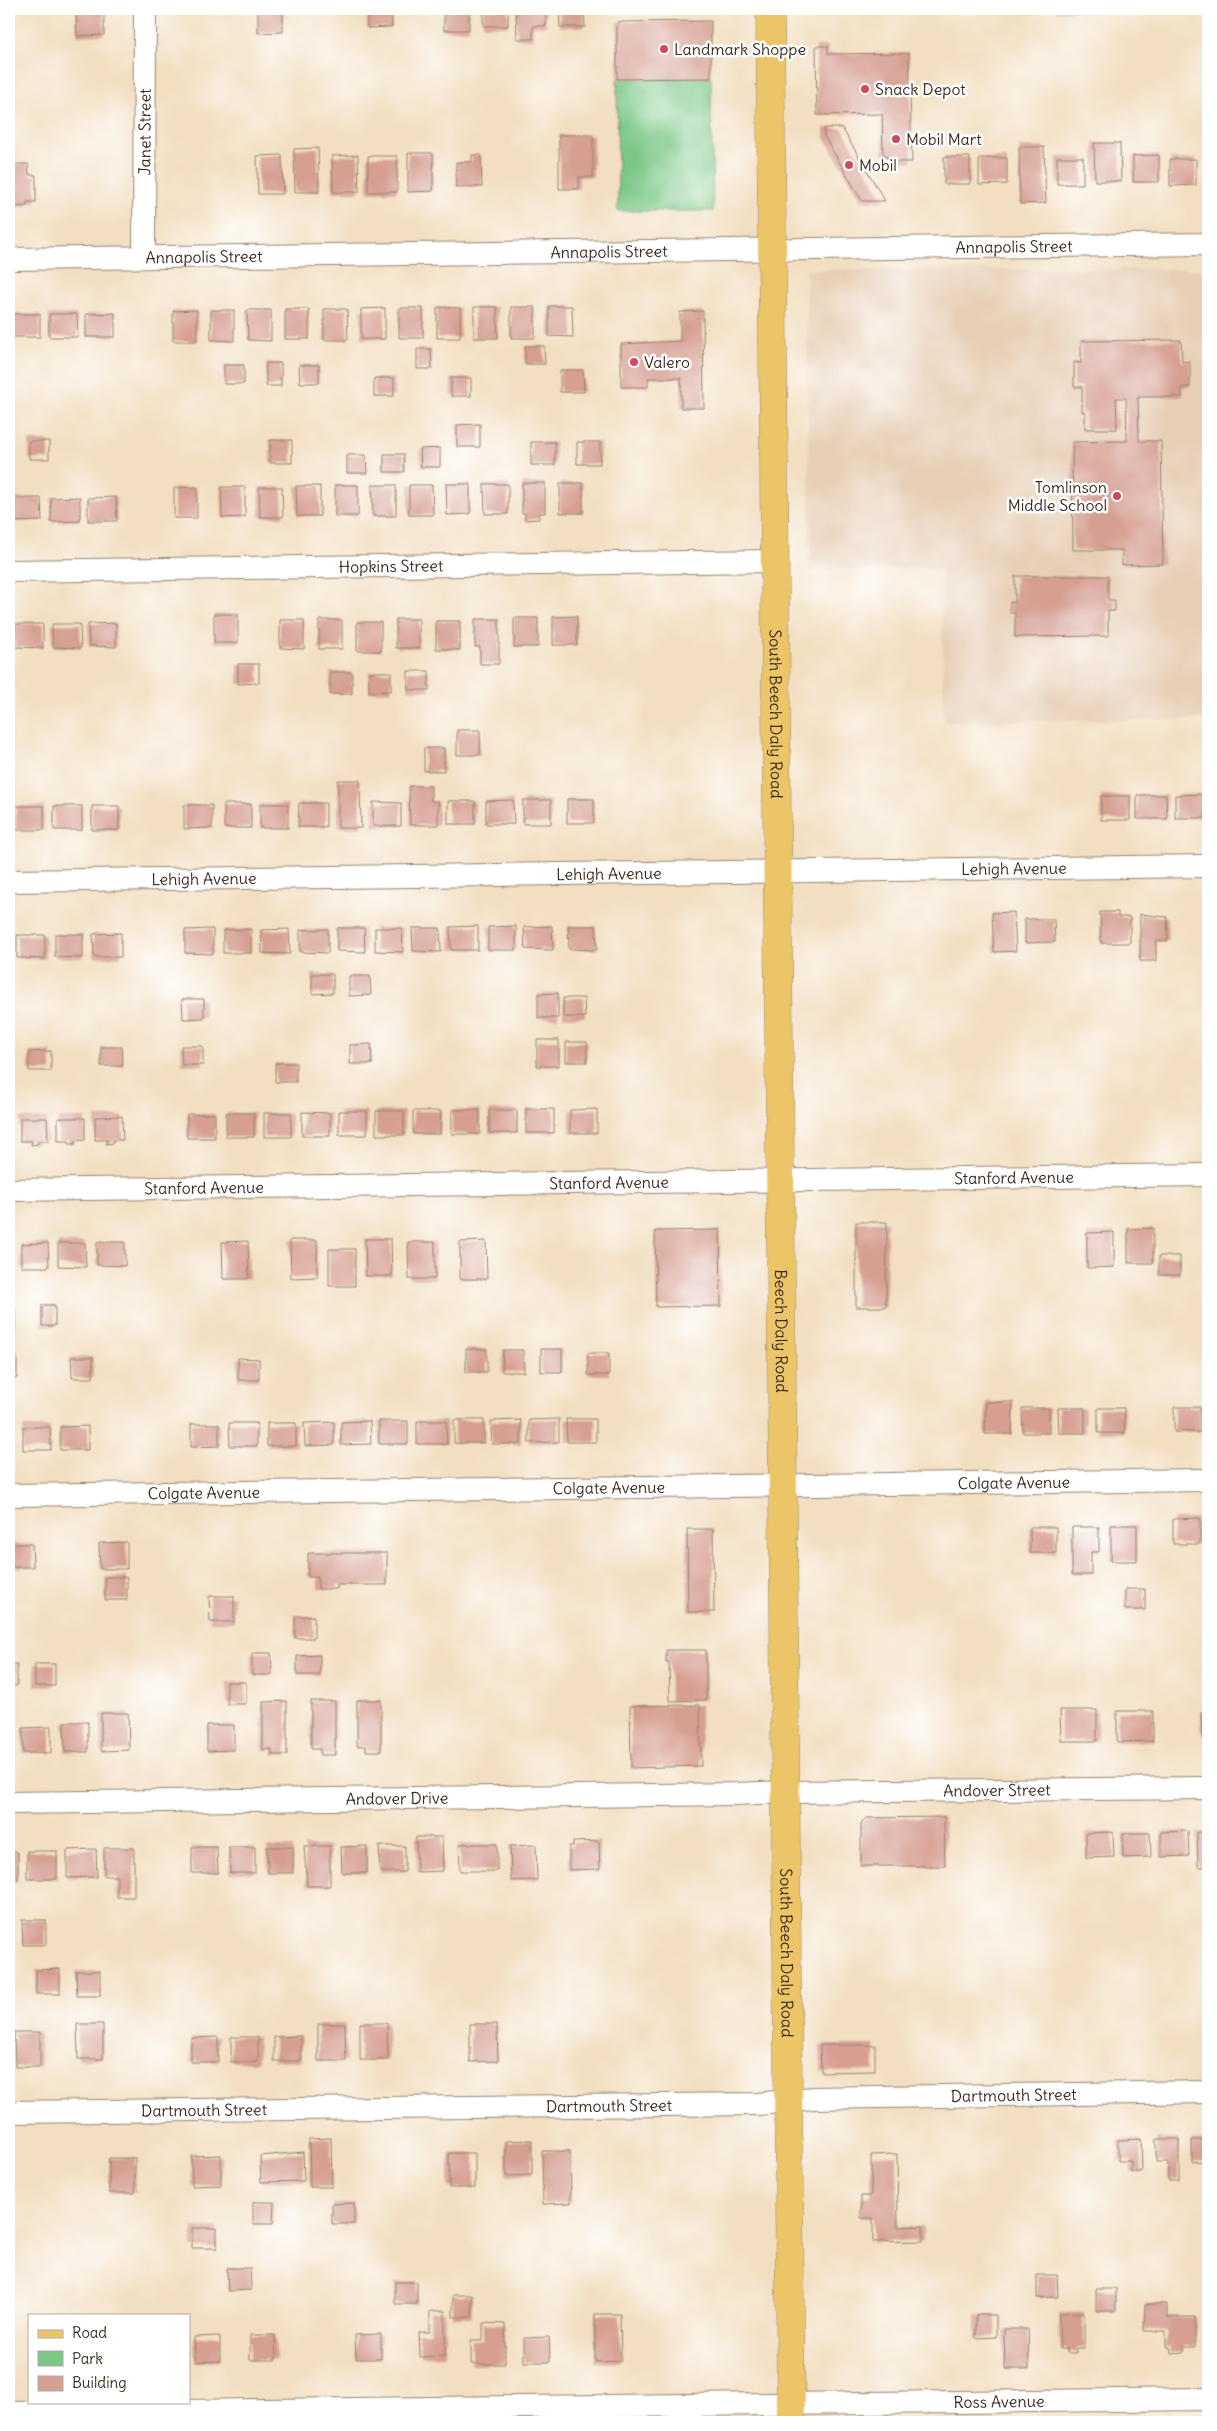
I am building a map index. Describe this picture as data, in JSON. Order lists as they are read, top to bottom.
{
  "streets": {
    "main road": ["South Beech Daly Road", "Beech Daly Road"],
    "street": [
      "Janet Street",
      "Annapolis Street",
      "Hopkins Street",
      "Lehigh Avenue",
      "Stanford Avenue",
      "Colgate Avenue",
      "Andover Street",
      "Andover Drive",
      "Dartmouth Street",
      "Ross Avenue"
    ]
  },
  "crossings": [
    ["Janet Street", "Annapolis Street"],
    ["Annapolis Street", "South Beech Daly Road"],
    ["Hopkins Street", "South Beech Daly Road"],
    ["South Beech Daly Road", "Lehigh Avenue"],
    ["South Beech Daly Road", "Stanford Avenue"],
    ["South Beech Daly Road", "Beech Daly Road"],
    ["South Beech Daly Road", "Colgate Avenue"],
    ["South Beech Daly Road", "Andover Street"],
    ["South Beech Daly Road", "Andover Drive"],
    ["South Beech Daly Road", "Dartmouth Street"],
    ["South Beech Daly Road", "Ross Avenue"],
    ["Stanford Avenue", "Beech Daly Road"],
    ["Beech Daly Road", "Colgate Avenue"],
    ["Andover Street", "Andover Drive"]
  ],
  "places": [
    "Landmark Shoppe",
    "Snack Depot",
    "Mobil Mart",
    "Mobil",
    "Valero",
    "Tomlinson Middle School"
  ],
  "legend": ["Road", "Park", "Building"]
}
